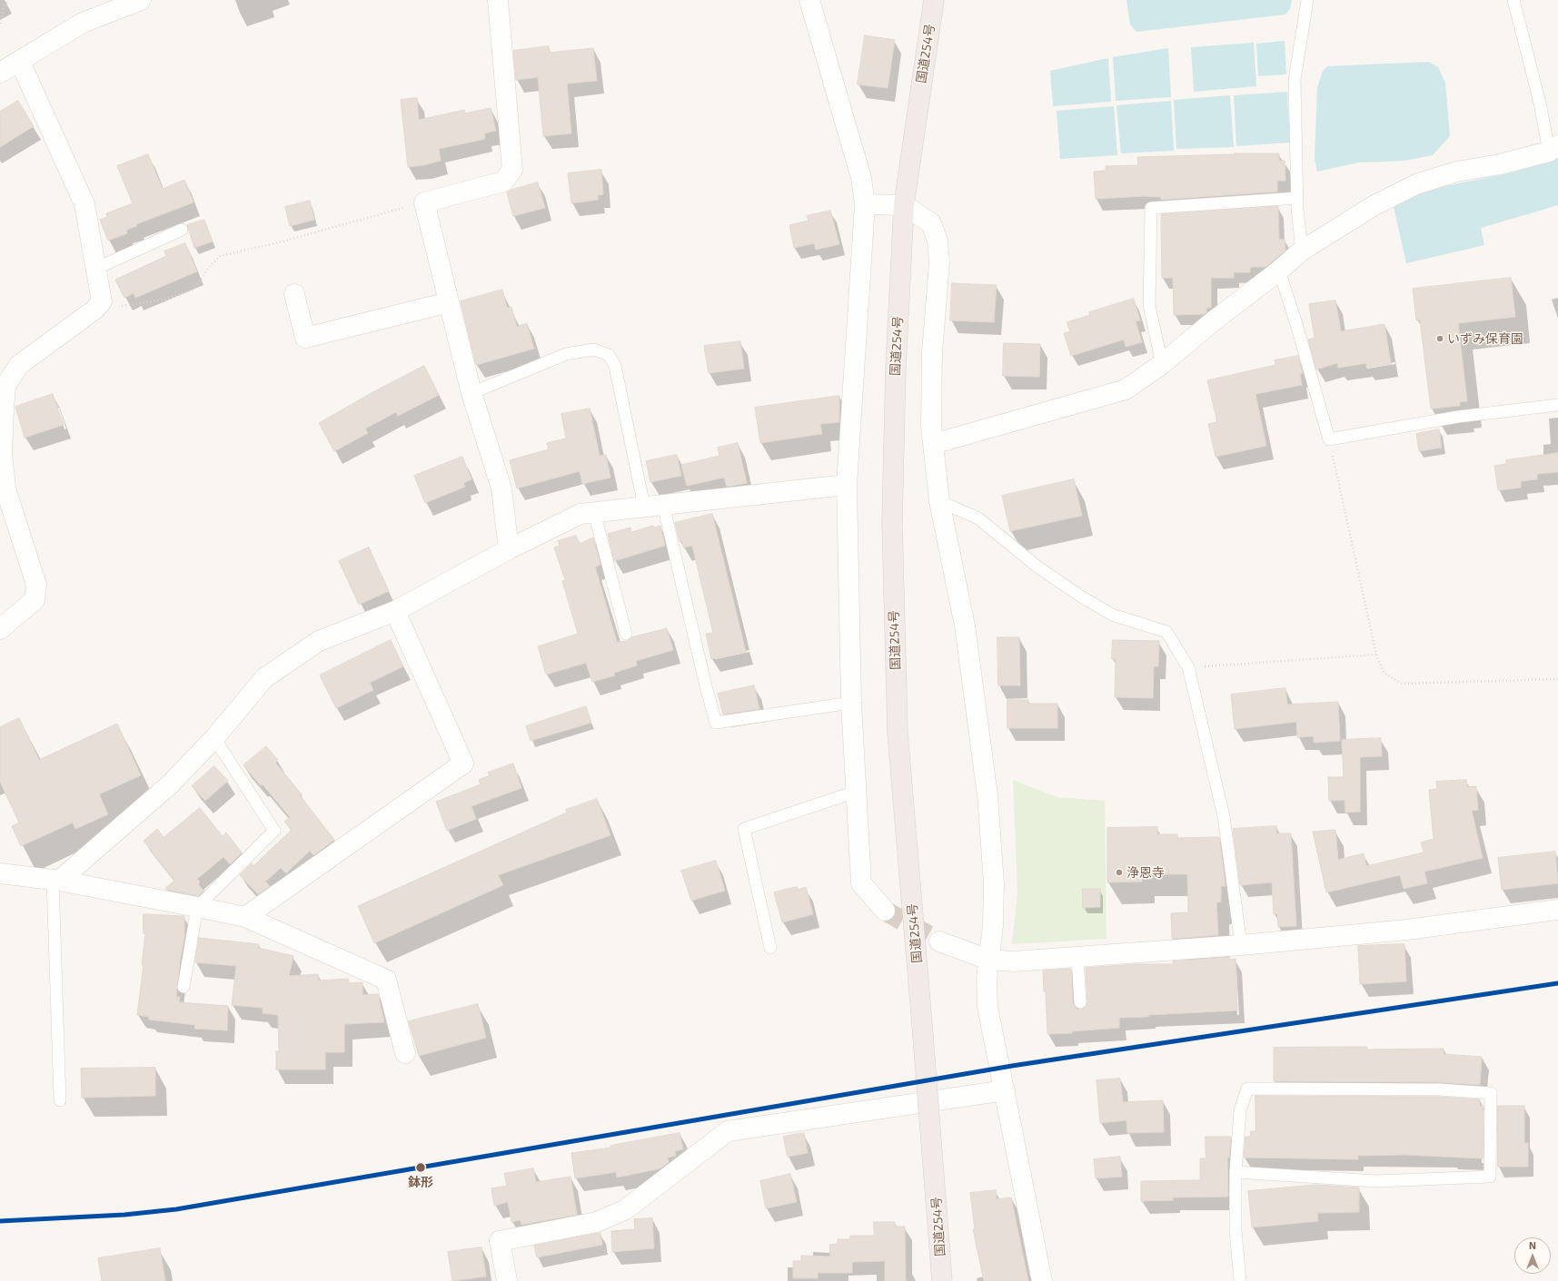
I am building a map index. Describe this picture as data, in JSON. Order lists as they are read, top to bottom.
{
  "streets": {
    "highway": ["国道254号"]
  },
  "places": ["いずみ保育園", "浄恩寺", "鉢形"],
  "north": "top"
}
